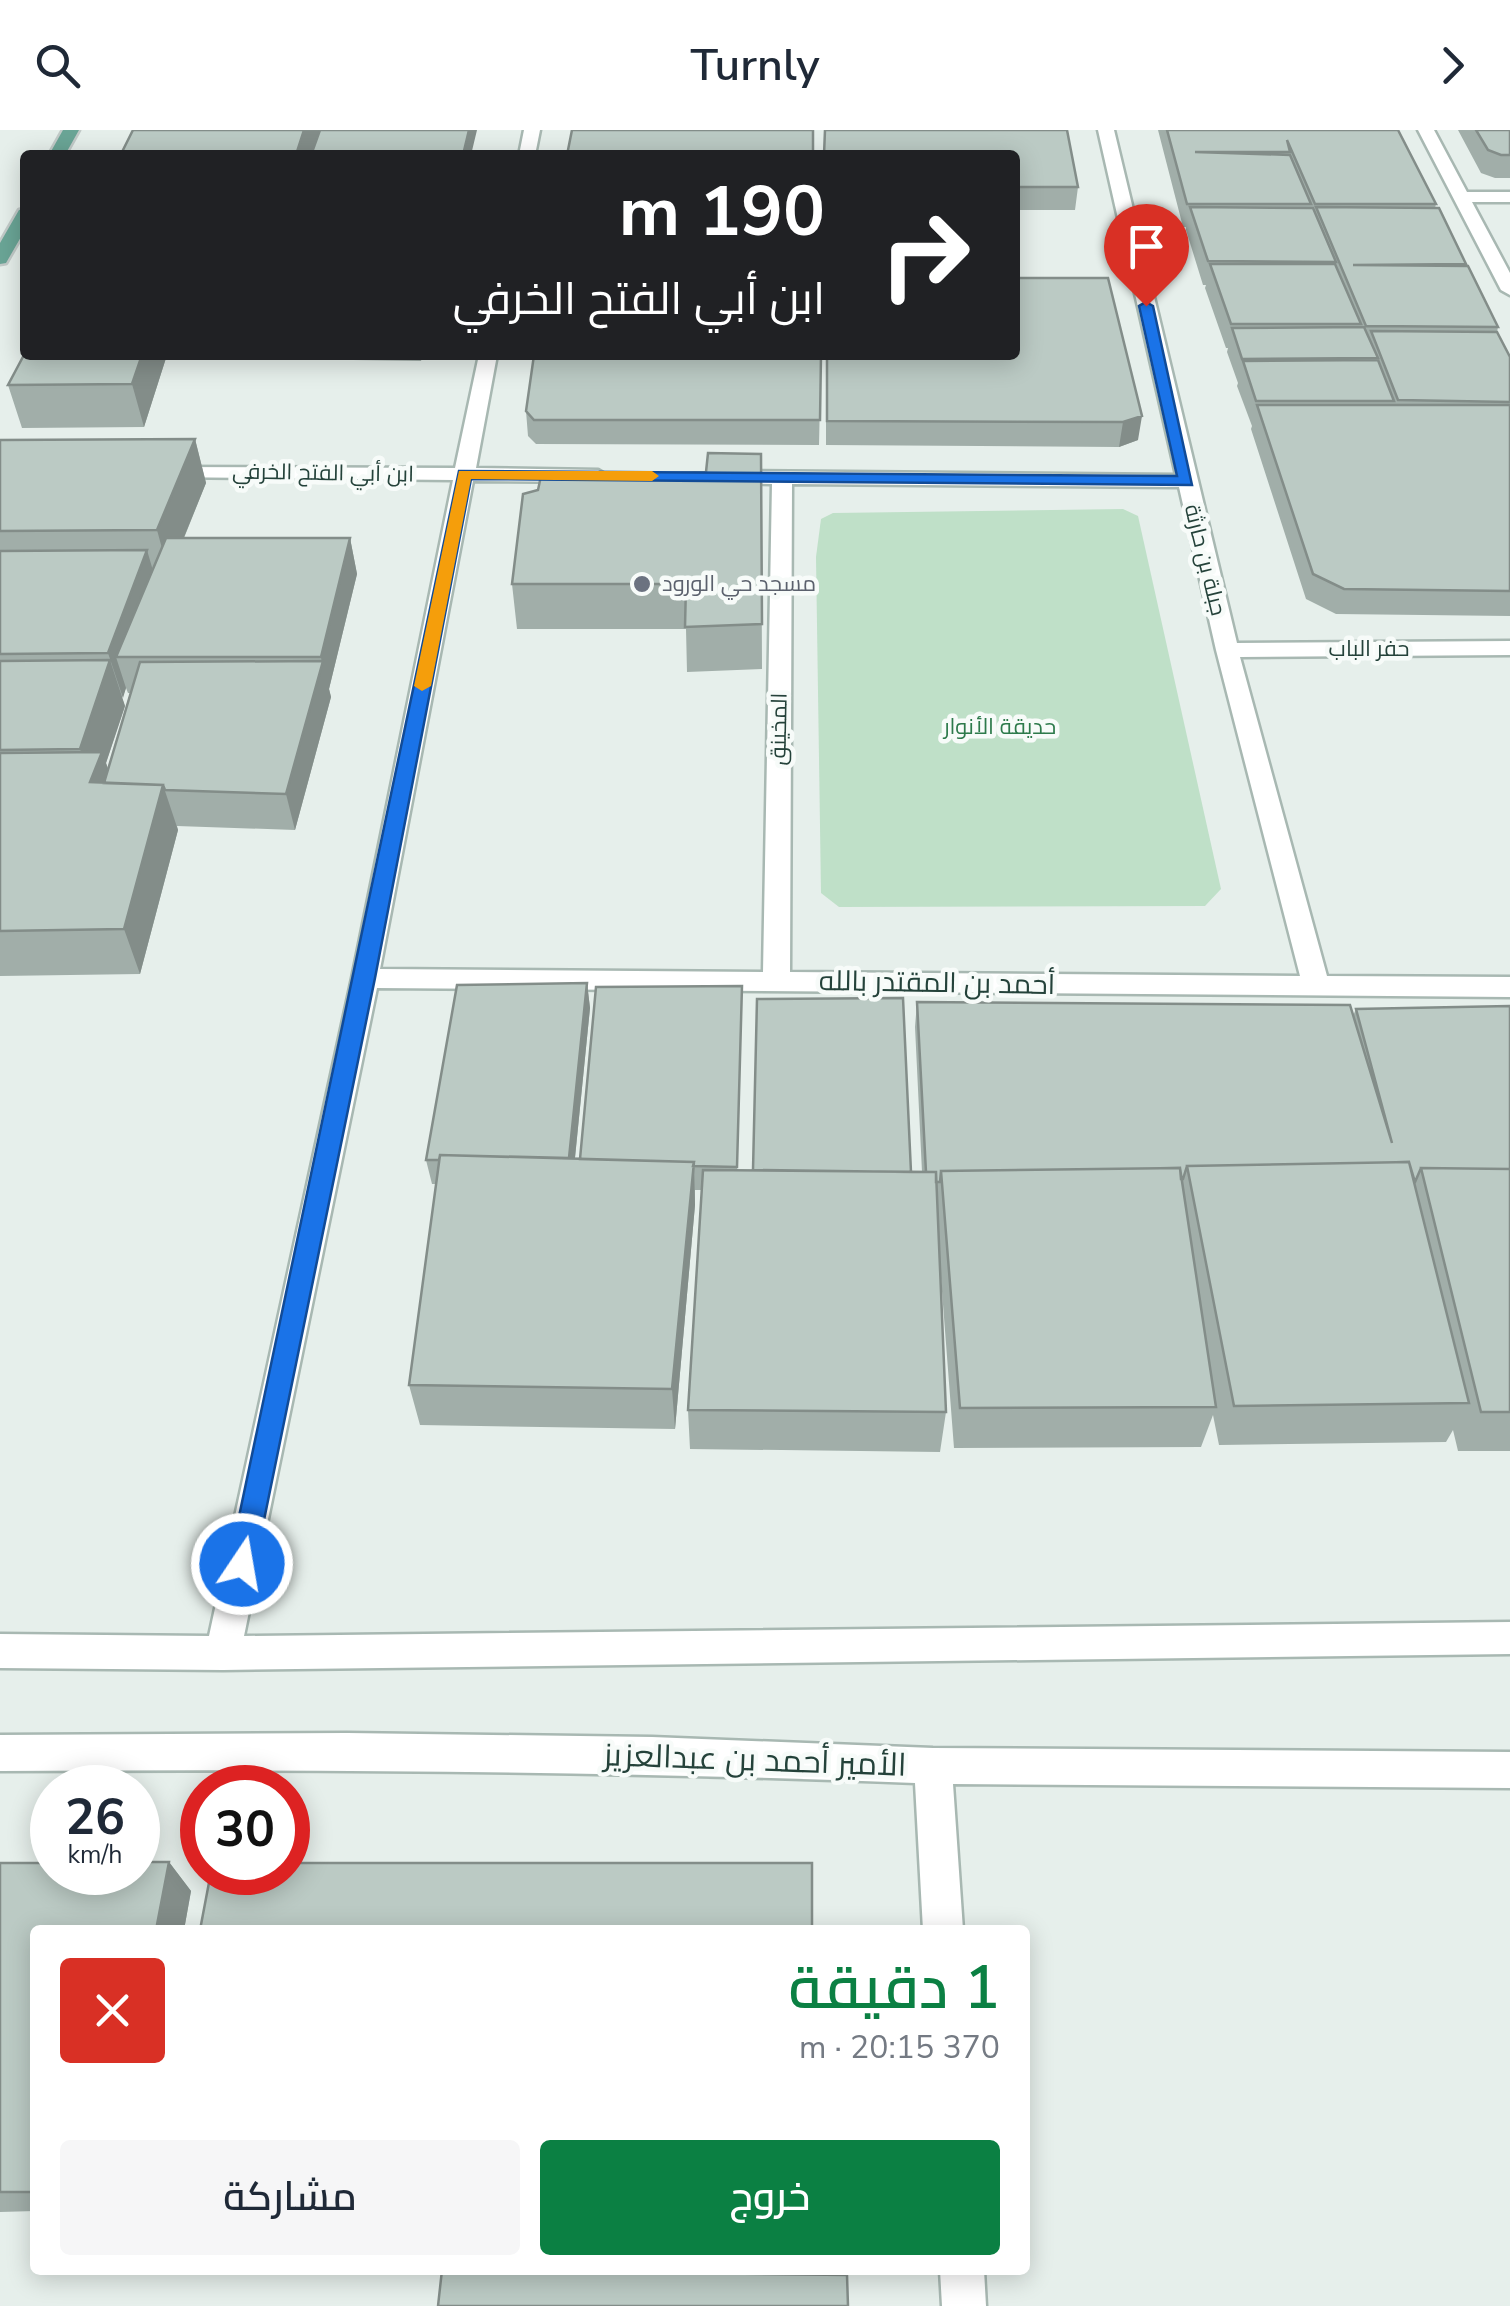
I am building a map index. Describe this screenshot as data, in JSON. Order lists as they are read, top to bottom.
{
  "streets": {
    "street": [
      "ابن أبي الفتح الخرفي",
      "جبلة بن حارثة",
      "حفر الباب",
      "المخينق",
      "أحمد بن المقتدر بالله",
      "الأمير أحمد بن عبدالعزيز"
    ]
  },
  "crossings": [
    ["جبلة بن حارثة", "حفر الباب"],
    ["جبلة بن حارثة", "أحمد بن المقتدر بالله"],
    ["المخينق", "أحمد بن المقتدر بالله"]
  ],
  "parks": ["حديقة الأنوار"],
  "places": ["مسجد حي الورود"],
  "page": {
    "header": "Turnly",
    "turn": ["190 m", "ابن أبي الفتح الخرفي"],
    "speed": "26 km/h",
    "limit": "30",
    "heading": ["1 دقيقة", "370 m · 20:15"],
    "buttons": ["خروج", "مشاركة"]
  }
}
